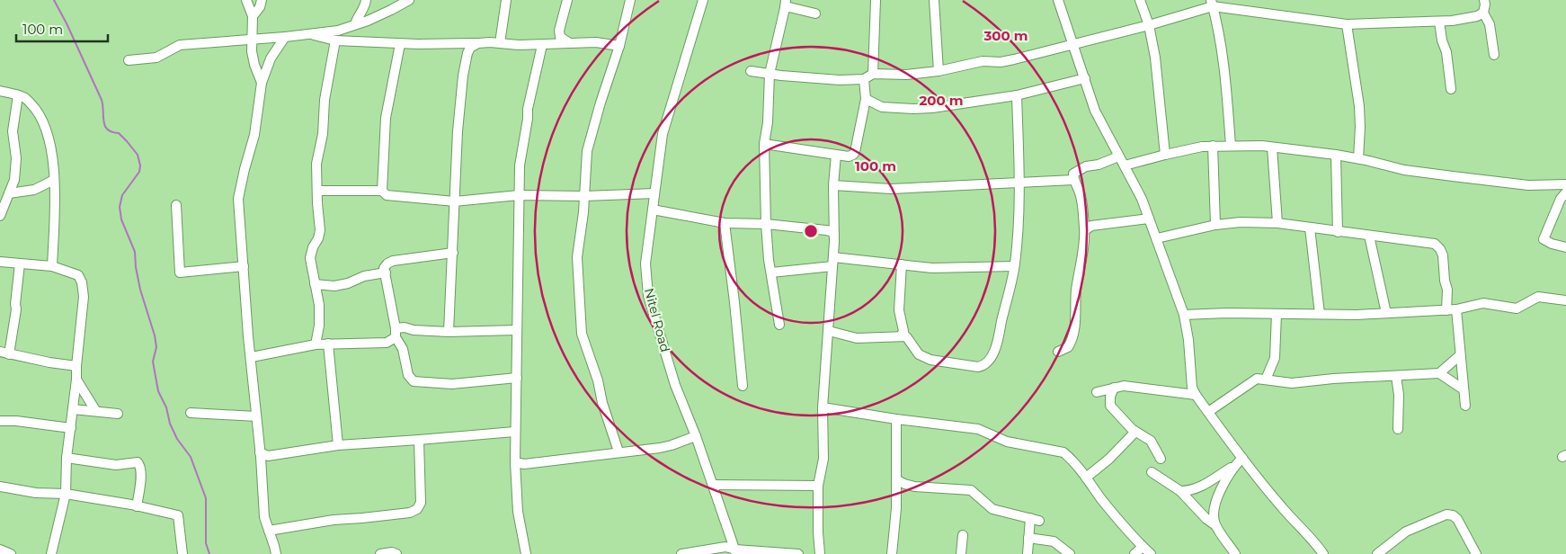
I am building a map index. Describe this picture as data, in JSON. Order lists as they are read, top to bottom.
{
  "streets": {
    "street": ["Nitel Road"]
  },
  "scale_bar": "100 m",
  "rings": ["300 m", "200 m", "100 m"]
}
